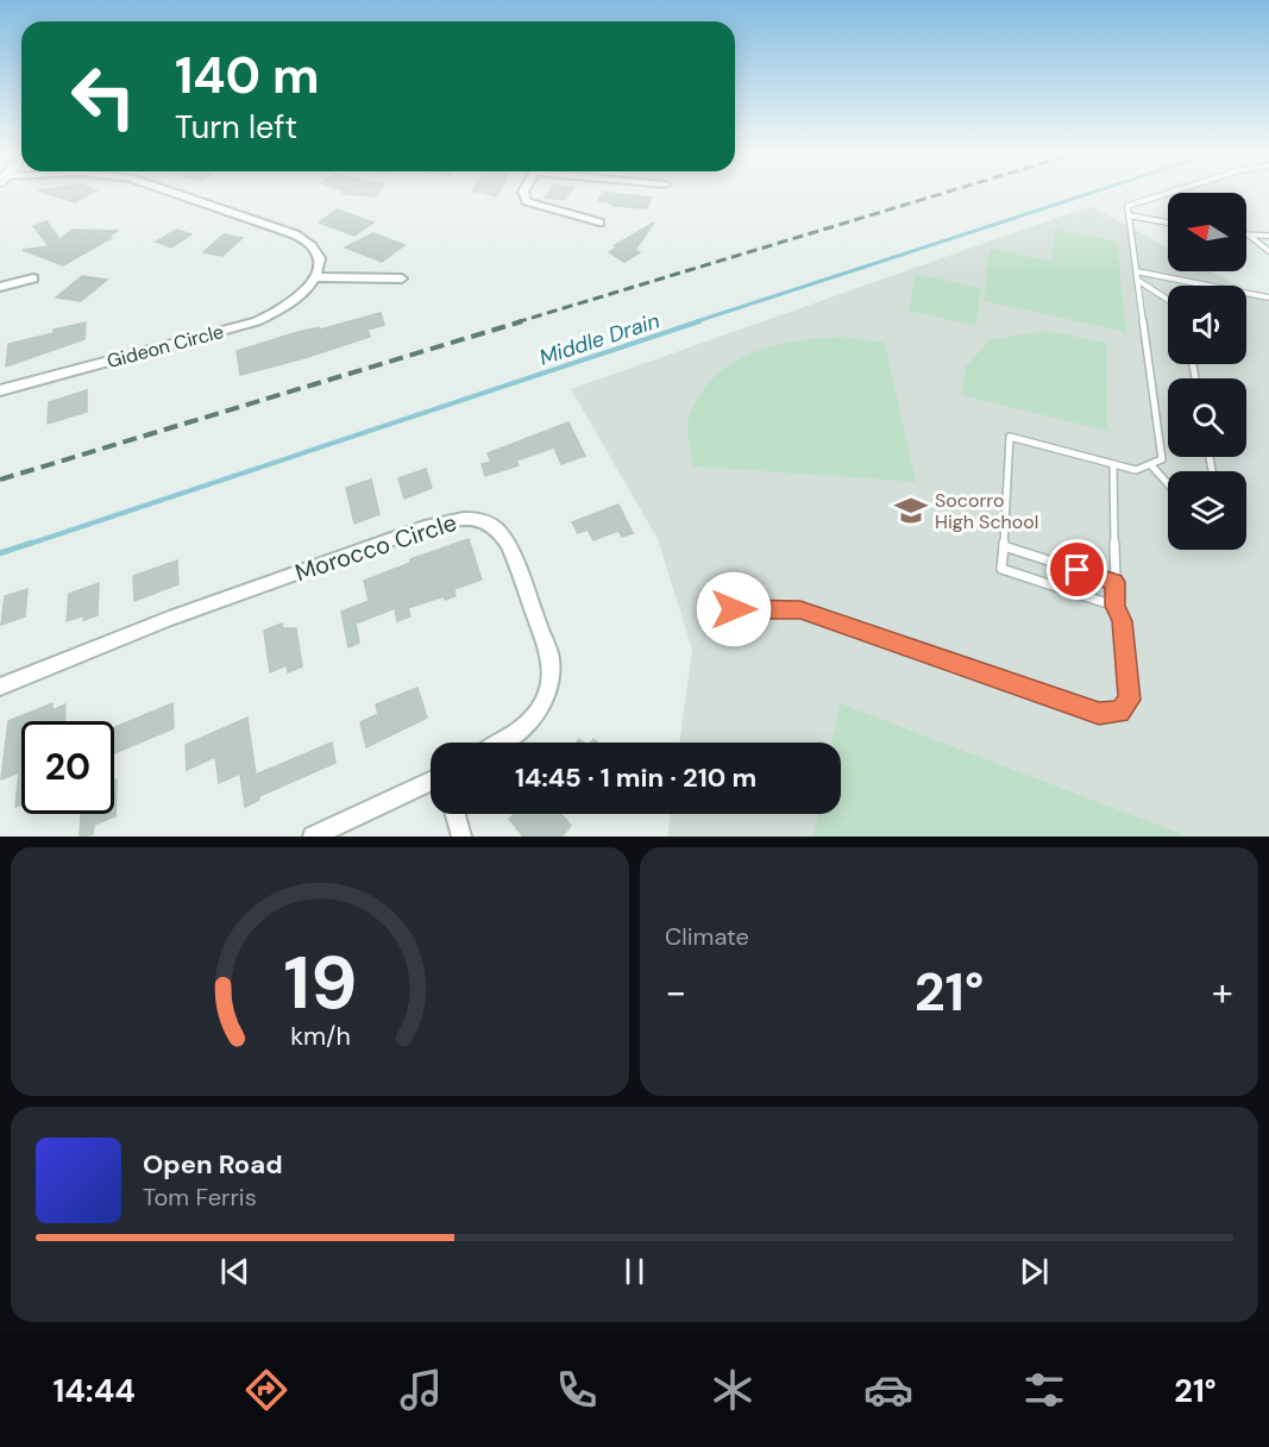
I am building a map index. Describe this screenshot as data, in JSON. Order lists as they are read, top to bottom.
{
  "streets": {
    "street": ["Gideon Circle", "Morocco Circle"]
  },
  "water": ["Middle Drain"],
  "places": {
    "school or university": ["Socorro High School"]
  },
  "north": "left",
  "page": {
    "turn": ["140 m", "Turn left"],
    "limit": "20",
    "trip": "14:45 · 1 min · 210 m",
    "tile": "Climate",
    "heat": ["−", "21°", "+"],
    "song": ["Open Road", "Tom Ferris"],
    "tabs": ["14:44", "21°"],
    "gauge": ["19", "km/h"]
  }
}
